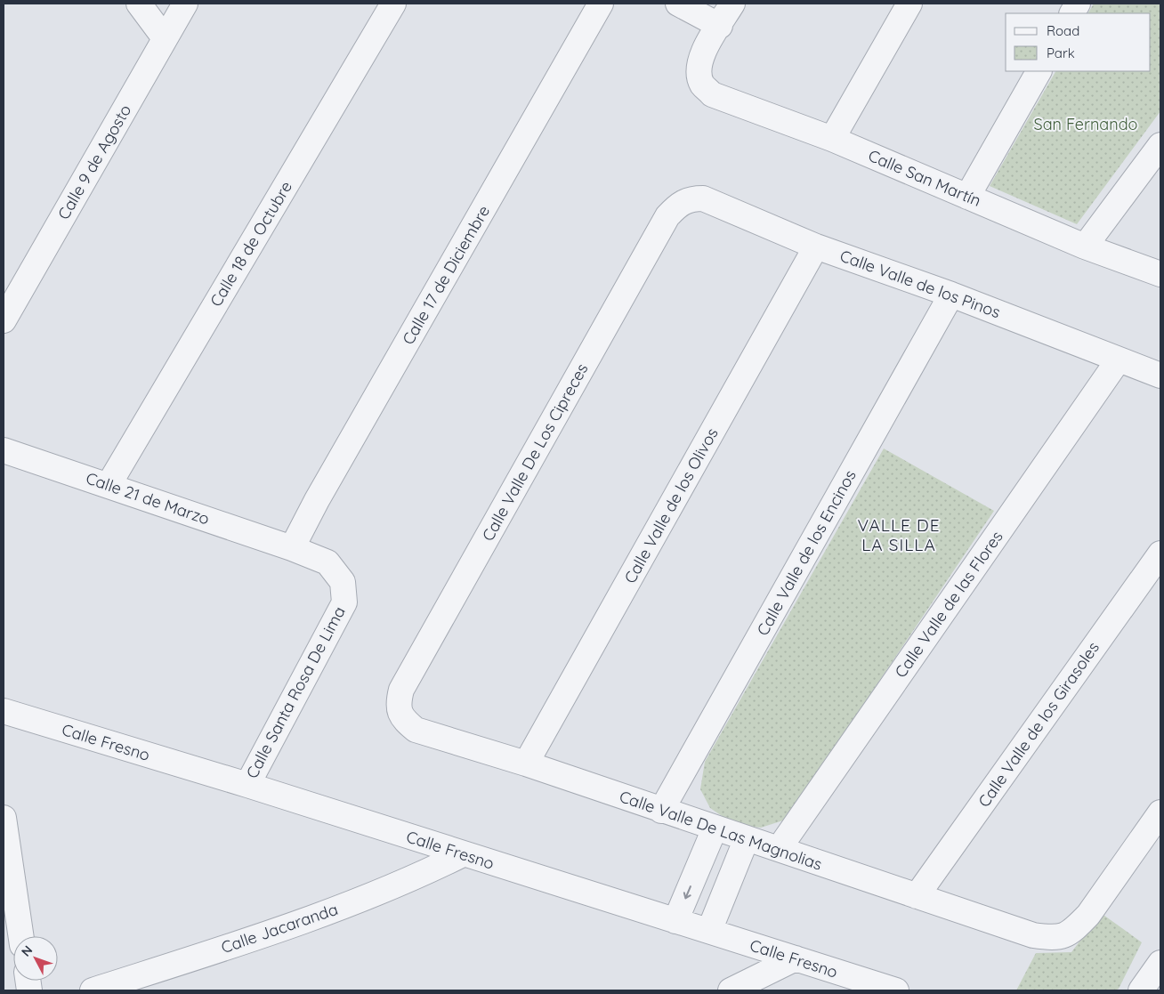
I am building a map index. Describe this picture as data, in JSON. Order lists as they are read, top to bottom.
{
  "streets": {
    "street": [
      "Calle 9 de Agosto",
      "Calle San Martín",
      "Calle 18 de Octubre",
      "Calle 17 de Diciembre",
      "Calle Valle de los Pinos",
      "Calle Valle De Los Cipreces",
      "Calle 21 de Marzo",
      "Calle Valle de los Olivos",
      "Calle Valle de los Encinos",
      "Calle Valle de las Flores",
      "Calle Santa Rosa De Lima",
      "Calle Valle de los Girasoles",
      "Calle Fresno",
      "Calle Valle De Las Magnolias",
      "Calle Jacaranda"
    ]
  },
  "crossings": [
    ["Calle 18 de Octubre", "Calle 21 de Marzo"],
    ["Calle 17 de Diciembre", "Calle 21 de Marzo"],
    ["Calle 17 de Diciembre", "Calle Santa Rosa De Lima"],
    ["Calle Valle de los Pinos", "Calle Valle De Los Cipreces"],
    ["Calle Valle de los Pinos", "Calle Valle de los Olivos"],
    ["Calle Valle de los Pinos", "Calle Valle de los Encinos"],
    ["Calle Valle de los Pinos", "Calle Valle de las Flores"],
    ["Calle Valle De Los Cipreces", "Calle Valle De Las Magnolias"],
    ["Calle 21 de Marzo", "Calle Santa Rosa De Lima"],
    ["Calle Valle de los Olivos", "Calle Valle De Las Magnolias"],
    ["Calle Valle de los Encinos", "Calle Valle De Las Magnolias"],
    ["Calle Valle de las Flores", "Calle Valle De Las Magnolias"],
    ["Calle Santa Rosa De Lima", "Calle Fresno"],
    ["Calle Valle de los Girasoles", "Calle Valle De Las Magnolias"],
    ["Calle Fresno", "Calle Jacaranda"]
  ],
  "districts": ["VALLE DE LA SILLA"],
  "parks": ["San Fernando"],
  "legend": ["Road", "Park"],
  "north": "top left"
}
